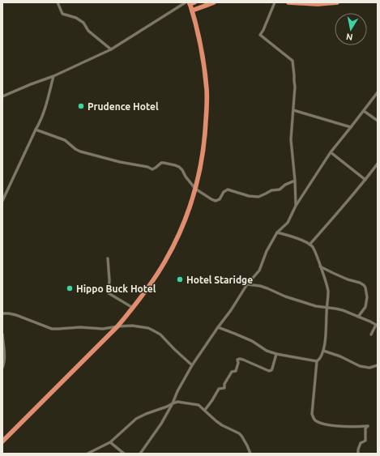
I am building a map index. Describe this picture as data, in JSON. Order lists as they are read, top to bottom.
{
  "places": ["Prudence Hotel", "Hotel Staridge", "Hippo Buck Hotel"],
  "north": "bottom"
}
